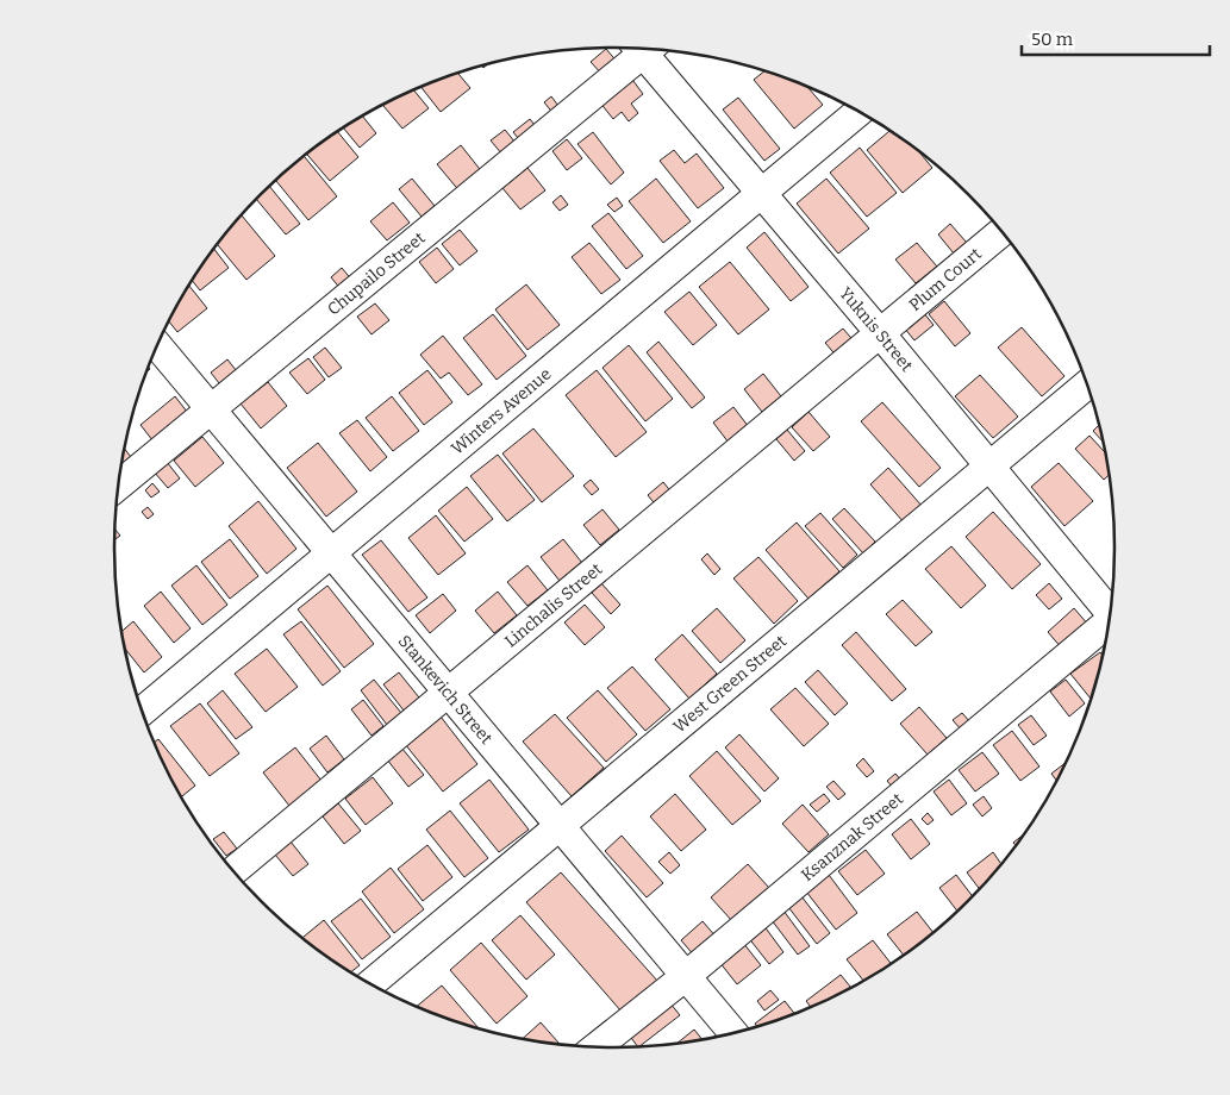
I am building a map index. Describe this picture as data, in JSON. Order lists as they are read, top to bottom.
{
  "streets": {
    "street": [
      "Chupailo Street",
      "Plum Court",
      "Yuknis Street",
      "Winters Avenue",
      "Linchalis Street",
      "West Green Street",
      "Stankevich Street",
      "Ksanznak Street"
    ]
  },
  "crossings": [
    ["Chupailo Street", "Stankevich Street"],
    ["Plum Court", "Yuknis Street"],
    ["Plum Court", "Linchalis Street"],
    ["Yuknis Street", "Winters Avenue"],
    ["Yuknis Street", "Linchalis Street"],
    ["Yuknis Street", "West Green Street"],
    ["Winters Avenue", "Stankevich Street"],
    ["Linchalis Street", "Stankevich Street"],
    ["West Green Street", "Stankevich Street"],
    ["Stankevich Street", "Ksanznak Street"]
  ],
  "scale_bar": "50 m"
}
